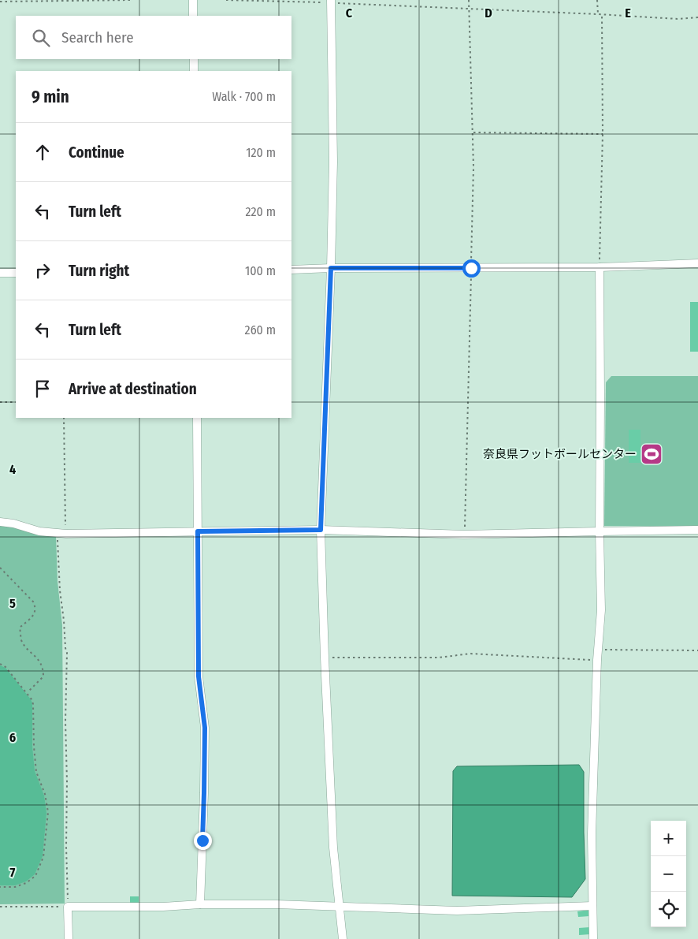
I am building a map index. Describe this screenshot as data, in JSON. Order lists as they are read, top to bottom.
{
  "places": {
    "sports": ["奈良県フットボールセンター"]
  },
  "page": {
    "search": "Search here",
    "heading": ["9 min", "Walk · 700 m"],
    "list": [
      ["Continue", "120 m"],
      ["Turn left", "220 m"],
      ["Turn right", "100 m"],
      ["Turn left", "260 m"],
      "Arrive at destination"
    ],
    "map_buttons": ["+", "−"]
  },
  "grid": {
    "columns": ["C", "D", "E"],
    "rows": [
      "4",
      "5",
      "6",
      "7"
    ]
  }
}
